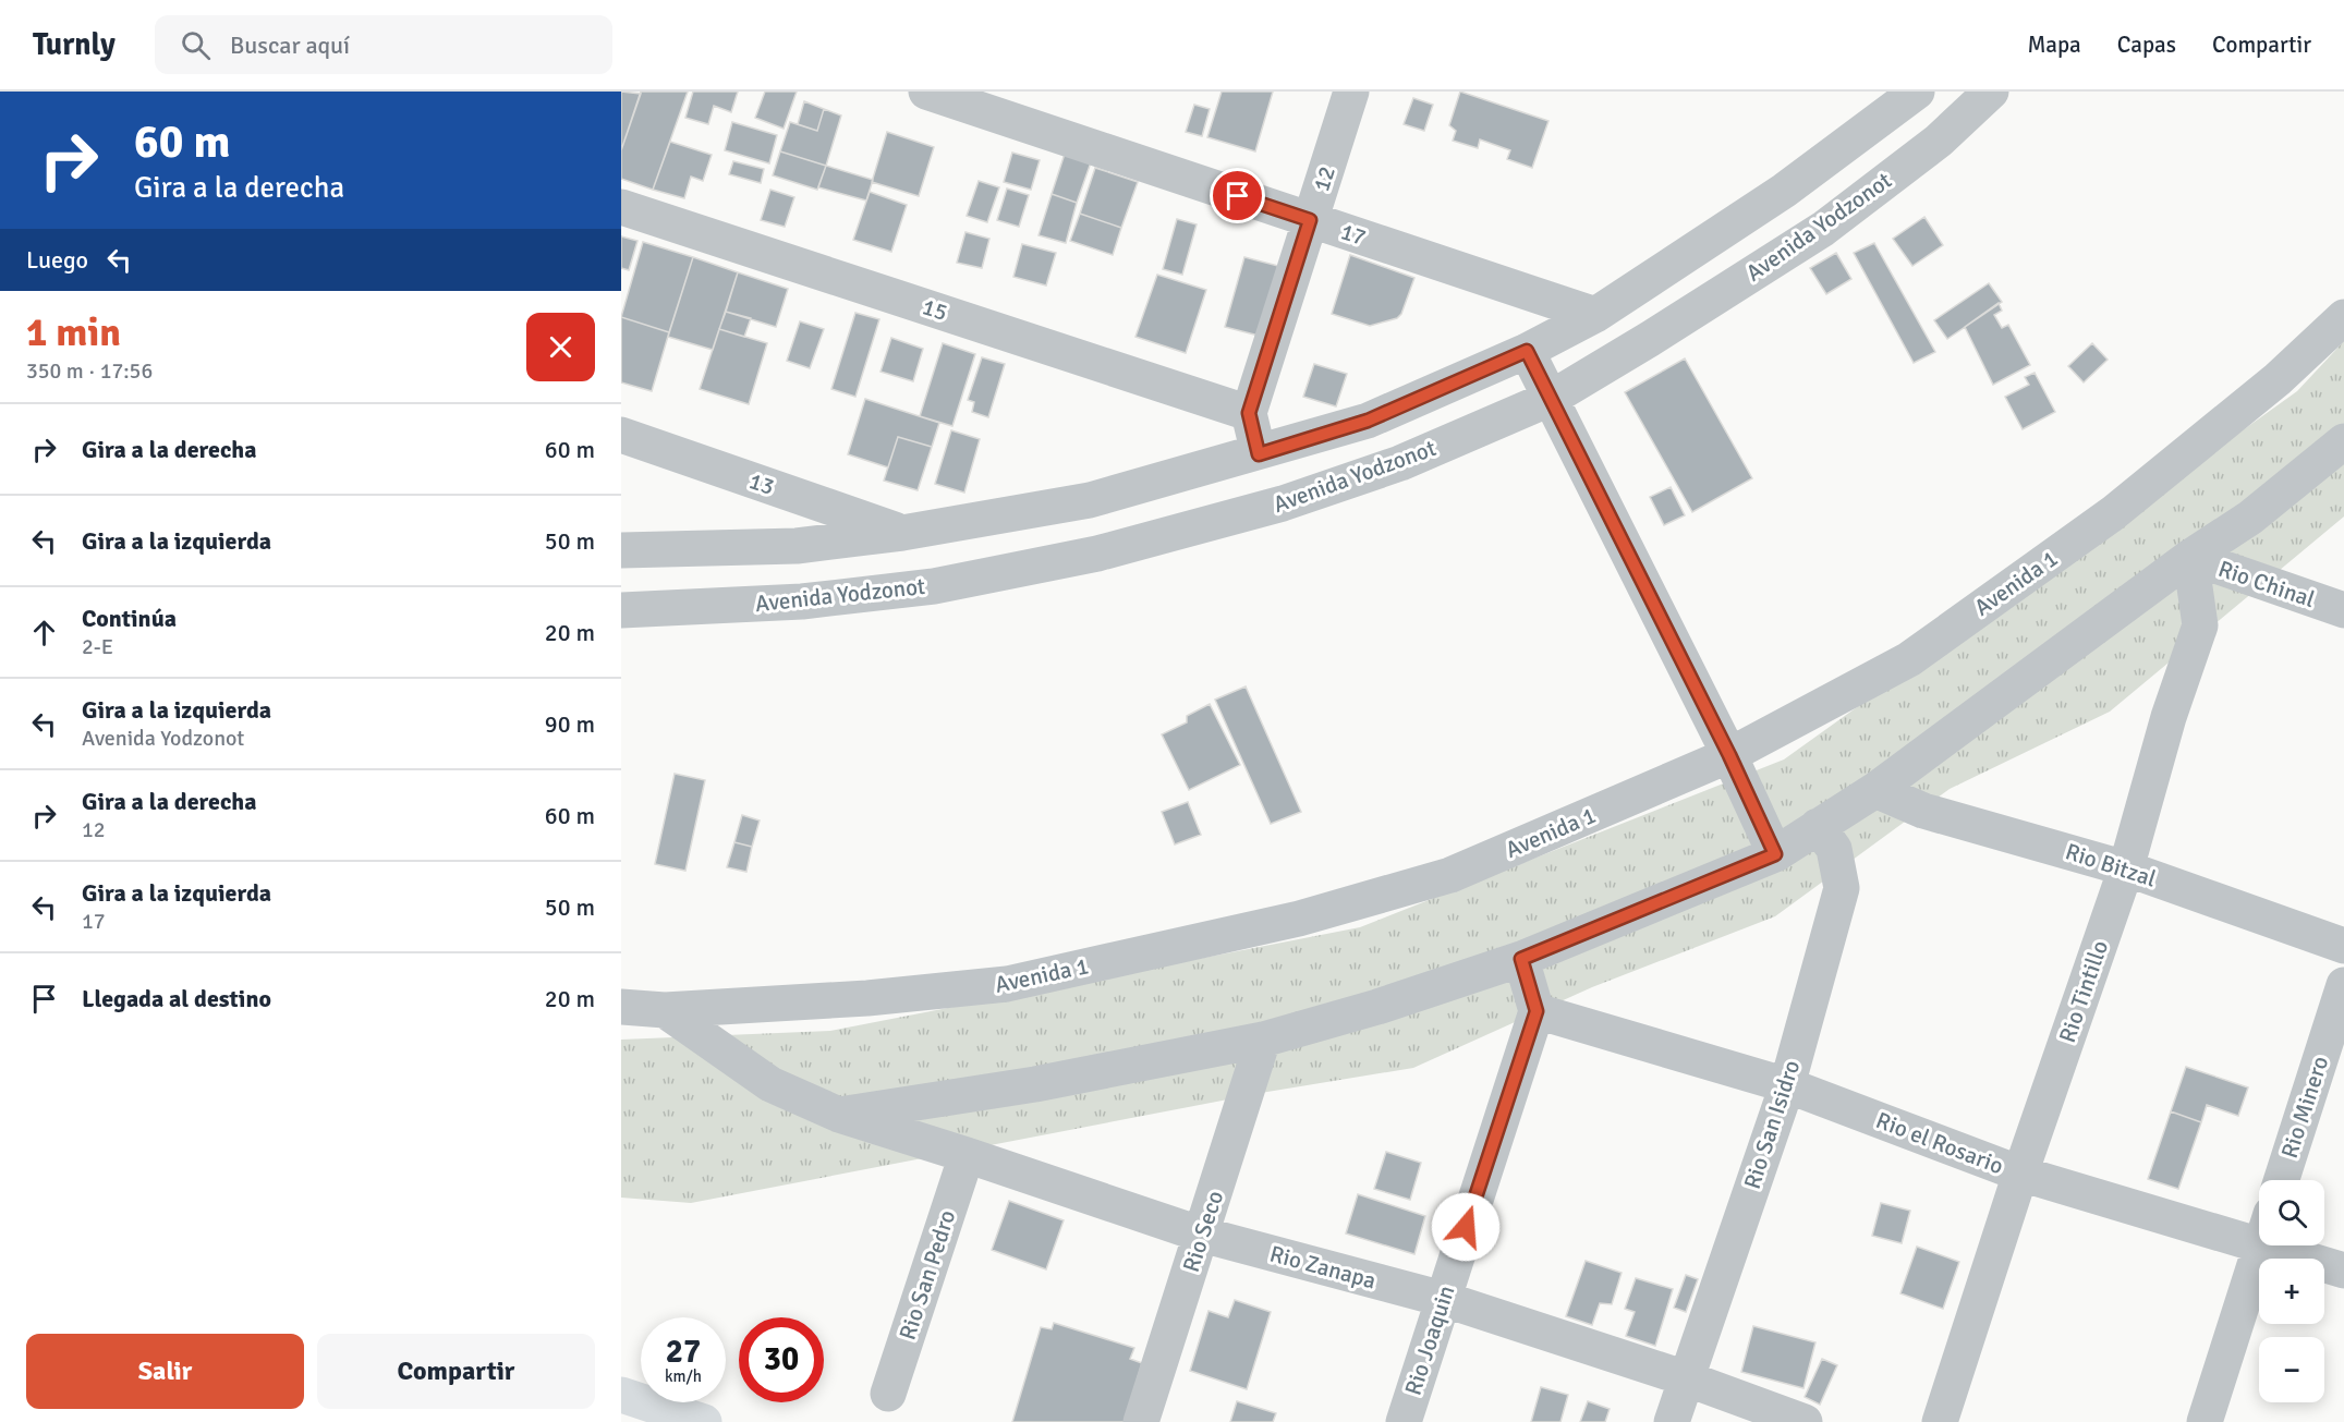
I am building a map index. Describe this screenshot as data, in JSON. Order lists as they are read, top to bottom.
{
  "streets": {
    "street": [
      "12",
      "Avenida Yodzonot",
      "17",
      "15",
      "13",
      "Avenida 1",
      "Rio Chinal",
      "Rio Bitzal",
      "Rio Tintillo",
      "Rio Minero",
      "Rio San Isidro",
      "Rio el Rosario",
      "Rio Seco",
      "Rio Zanapa",
      "Rio San Pedro",
      "Rio Joaquin"
    ]
  },
  "crossings": [
    ["12", "17"],
    ["12", "15"],
    ["Avenida Yodzonot", "17"],
    ["Avenida Yodzonot", "13"],
    ["Avenida 1", "Rio Zanapa"],
    ["Rio Chinal", "Rio Tintillo"],
    ["Rio Bitzal", "Rio Tintillo"],
    ["Rio Tintillo", "Rio el Rosario"],
    ["Rio San Isidro", "Rio el Rosario"],
    ["Rio San Isidro", "Rio Zanapa"],
    ["Rio el Rosario", "Rio Joaquin"],
    ["Rio Seco", "Rio Zanapa"],
    ["Rio Zanapa", "Rio San Pedro"],
    ["Rio Zanapa", "Rio Joaquin"]
  ],
  "page": {
    "header": "Turnly",
    "search": "Buscar aquí",
    "nav": ["Mapa", "Capas", "Compartir"],
    "turn": ["60 m", "Gira a la derecha"],
    "then": "Luego",
    "heading": ["1 min", "350 m · 17:56"],
    "list": [
      {
        "name": "Gira a la derecha",
        "value": "60 m"
      },
      {
        "name": "Gira a la izquierda",
        "value": "50 m"
      },
      {
        "name": "Continúa",
        "note": "2-E",
        "value": "20 m"
      },
      {
        "name": "Gira a la izquierda",
        "note": "Avenida Yodzonot",
        "value": "90 m"
      },
      {
        "name": "Gira a la derecha",
        "note": "12",
        "value": "60 m"
      },
      {
        "name": "Gira a la izquierda",
        "note": "17",
        "value": "50 m"
      },
      {
        "name": "Llegada al destino",
        "value": "20 m"
      }
    ],
    "map_buttons": ["+", "−"],
    "speed": "27 km/h",
    "limit": "30",
    "buttons": ["Salir", "Compartir"]
  }
}
